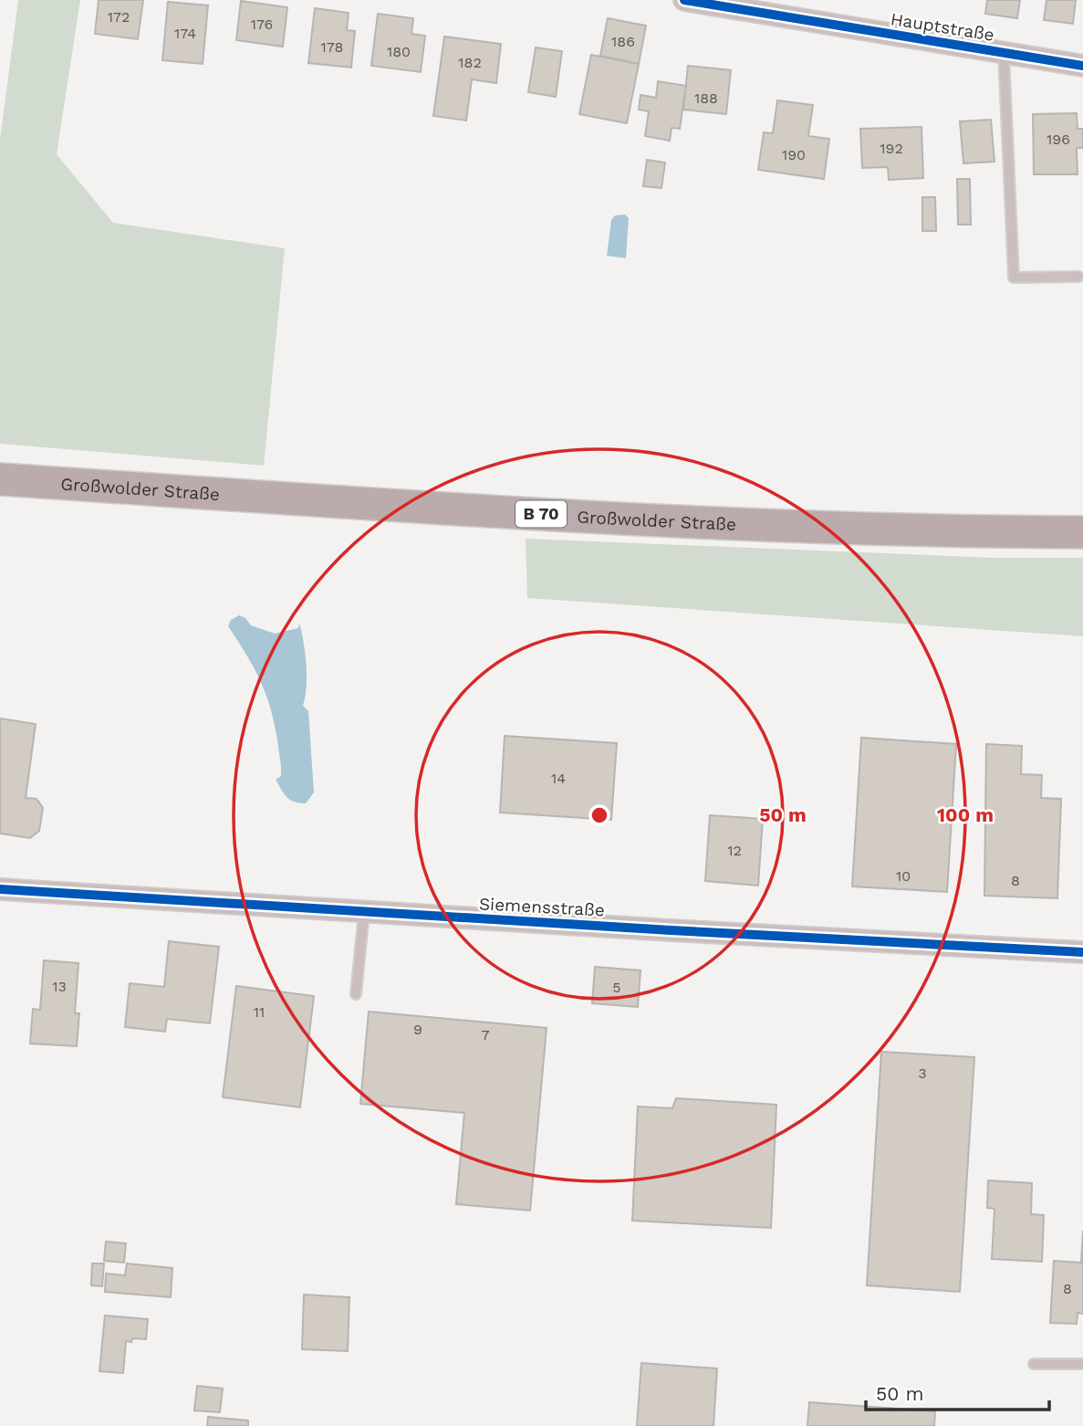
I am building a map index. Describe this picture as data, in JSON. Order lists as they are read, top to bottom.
{
  "streets": {
    "main road": ["Großwolder Straße", "B 70"],
    "street": ["Hauptstraße", "Siemensstraße"]
  },
  "house_numbers": [
    "172",
    "176",
    "174",
    "186",
    "178",
    "180",
    "182",
    "188",
    "196",
    "192",
    "190",
    "14",
    "12",
    "10",
    "8",
    "13",
    "5",
    "11",
    "9",
    "7",
    "3",
    "8"
  ],
  "scale_bar": "50 m",
  "rings": ["50 m", "100 m"]
}
